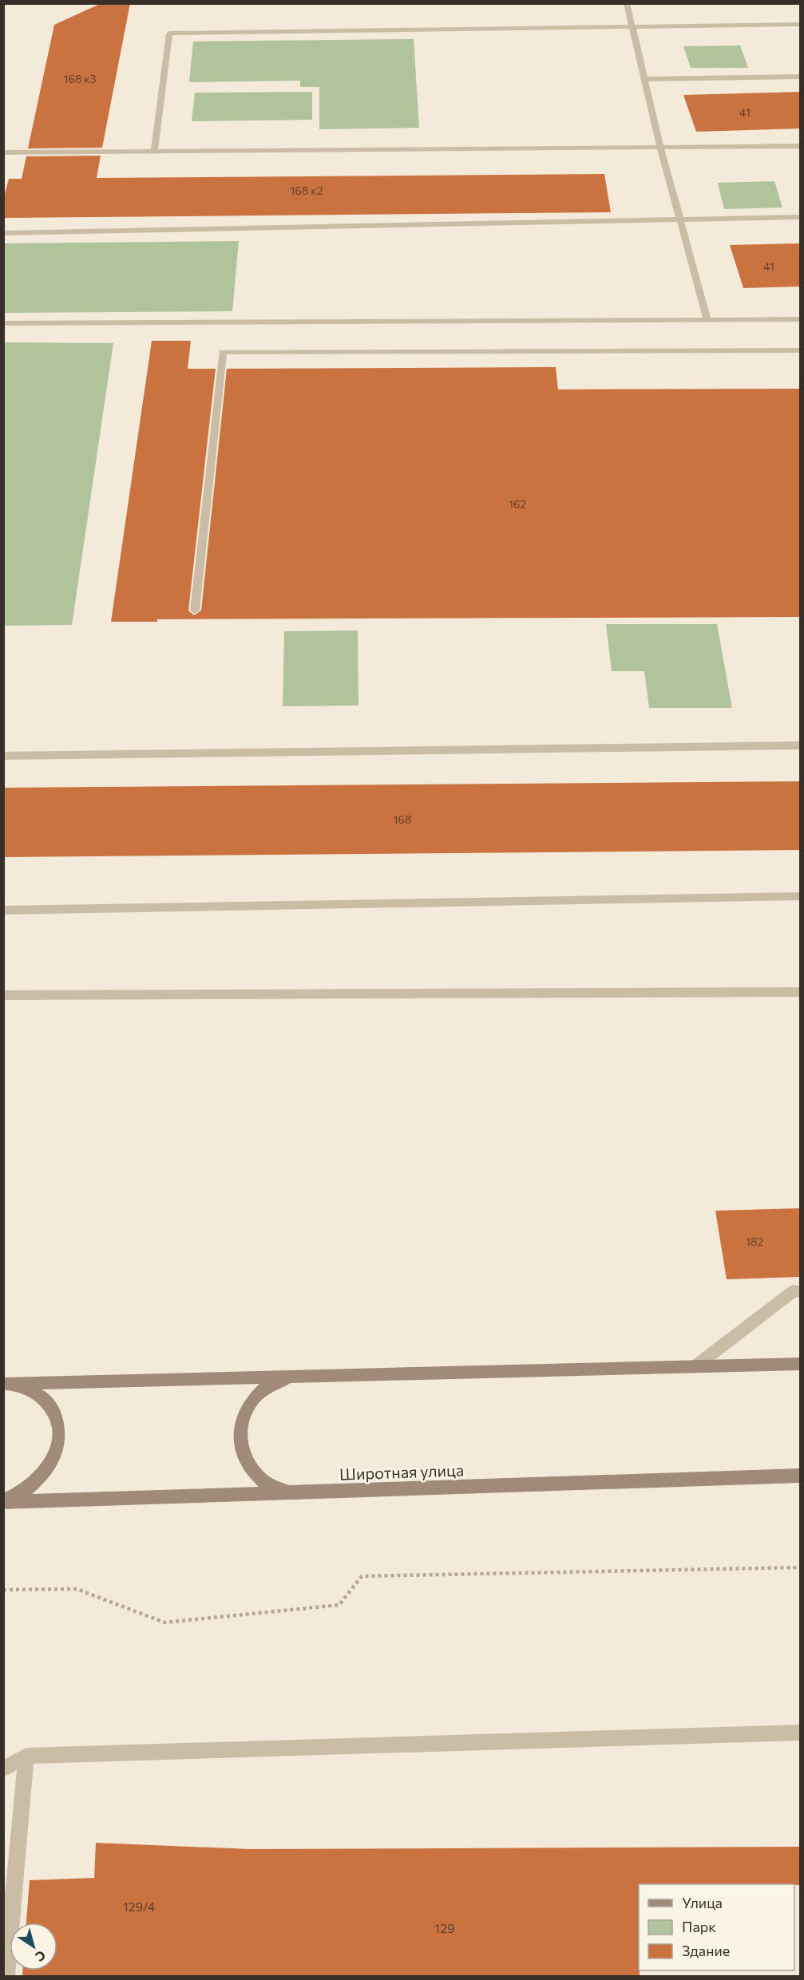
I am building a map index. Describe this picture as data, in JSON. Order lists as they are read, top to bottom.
{
  "streets": {
    "main road": ["Широтная улица"]
  },
  "house_numbers": [
    "168 к3",
    "41",
    "168 к2",
    "41",
    "162",
    "168",
    "182",
    "129/4",
    "129"
  ],
  "legend": ["Улица", "Парк", "Здание"],
  "north": "bottom right"
}
